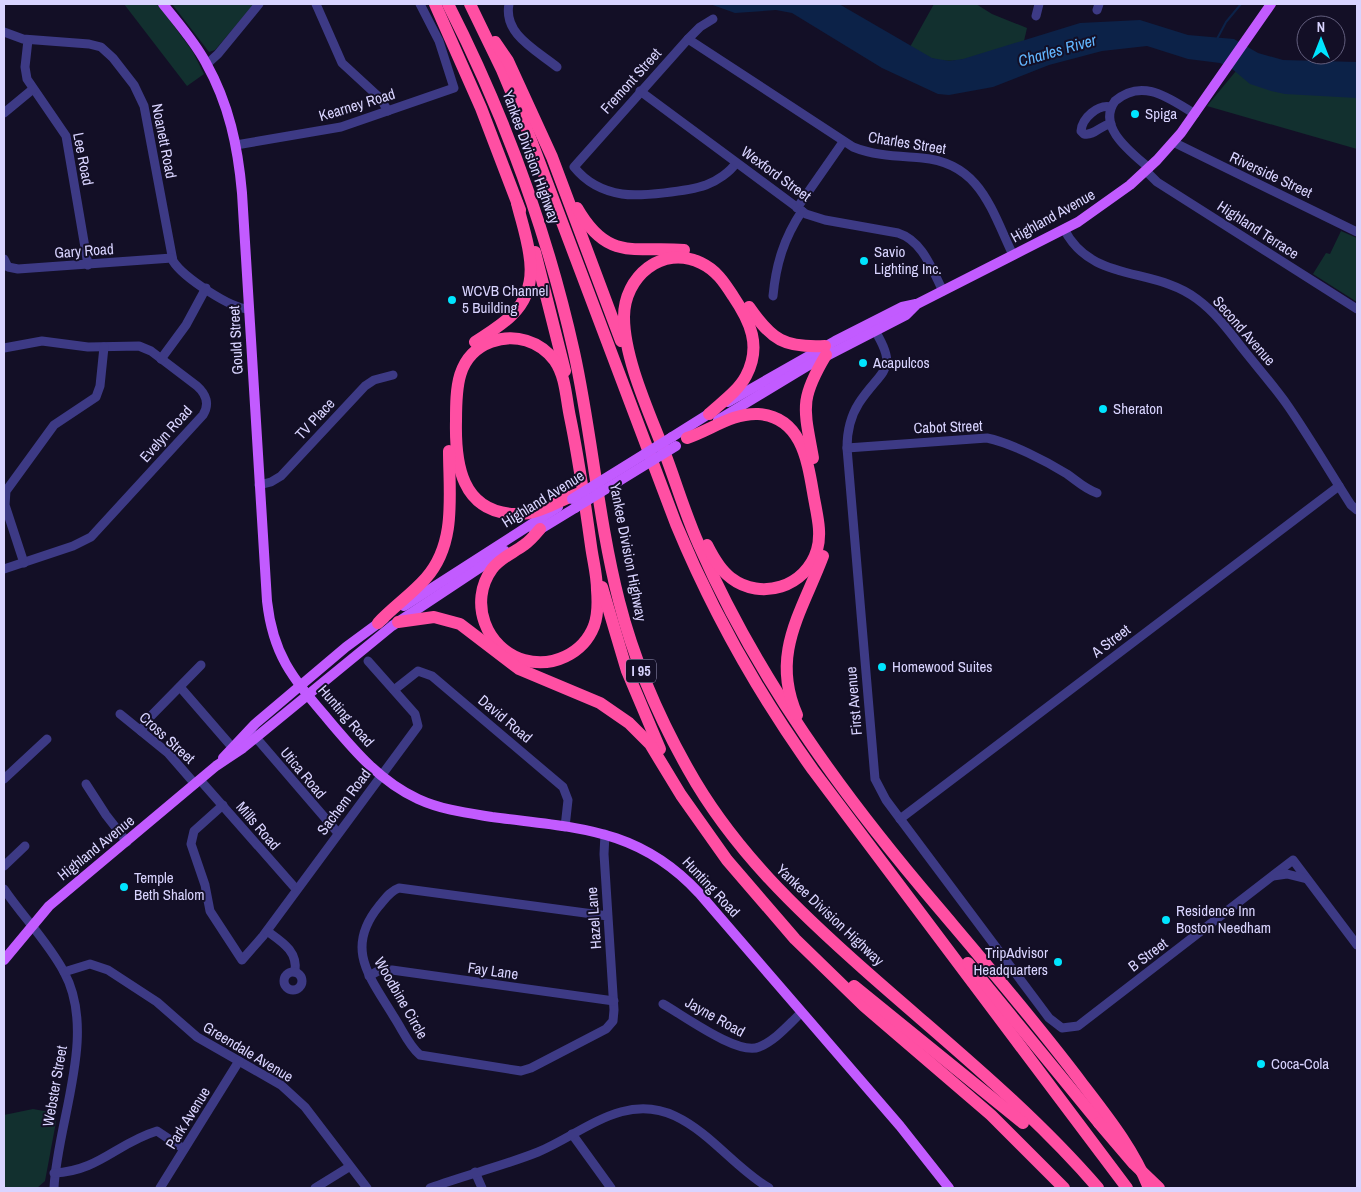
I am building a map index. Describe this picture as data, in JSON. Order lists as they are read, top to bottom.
{
  "streets": {
    "highway": ["Yankee Division Highway", "I 95"],
    "main road": ["Highland Avenue", "Gould Street", "Hunting Road"],
    "street": [
      "Fremont Street",
      "Kearney Road",
      "Noanett Road",
      "Charles Street",
      "Lee Road",
      "Wexford Street",
      "Riverside Street",
      "Highland Terrace",
      "Gary Road",
      "Second Avenue",
      "TV Place",
      "Cabot Street",
      "Evelyn Road",
      "A Street",
      "First Avenue",
      "David Road",
      "Cross Street",
      "Utica Road",
      "Sachem Road",
      "Mills Road",
      "Hazel Lane",
      "B Street",
      "Fay Lane",
      "Woodbine Circle",
      "Jayne Road",
      "Greendale Avenue",
      "Webster Street",
      "Park Avenue"
    ]
  },
  "crossings": [
    ["Fremont Street", "Charles Street"],
    ["Fremont Street", "Wexford Street"],
    ["Kearney Road", "Gould Street"],
    ["Noanett Road", "Lee Road"],
    ["Noanett Road", "Gary Road"],
    ["Charles Street", "Highland Avenue"],
    ["Lee Road", "Gary Road"],
    ["Wexford Street", "Highland Avenue"],
    ["Riverside Street", "Highland Avenue"],
    ["Highland Avenue", "Highland Terrace"],
    ["Highland Avenue", "Second Avenue"],
    ["Highland Avenue", "Gould Street"],
    ["Highland Avenue", "First Avenue"],
    ["Highland Avenue", "Hunting Road"],
    ["Highland Avenue", "Cross Street"],
    ["Highland Avenue", "Utica Road"],
    ["Highland Avenue", "Mills Road"],
    ["Highland Avenue", "Webster Street"],
    ["Second Avenue", "A Street"],
    ["Gould Street", "TV Place"],
    ["Gould Street", "Hunting Road"],
    ["Cabot Street", "First Avenue"],
    ["A Street", "First Avenue"],
    ["First Avenue", "B Street"],
    ["Hunting Road", "David Road"],
    ["Hunting Road", "Sachem Road"],
    ["Hunting Road", "Hazel Lane"],
    ["Hunting Road", "Jayne Road"],
    ["David Road", "Sachem Road"],
    ["Cross Street", "Mills Road"],
    ["Utica Road", "Sachem Road"],
    ["Sachem Road", "Mills Road"],
    ["Hazel Lane", "Fay Lane"],
    ["Hazel Lane", "Woodbine Circle"],
    ["Fay Lane", "Woodbine Circle"],
    ["Greendale Avenue", "Webster Street"],
    ["Greendale Avenue", "Park Avenue"]
  ],
  "water": ["Charles River"],
  "places": [
    "Spiga",
    "Savio Lighting Inc.",
    "WCVB Channel 5 Building",
    "Acapulcos",
    "Sheraton",
    "Homewood Suites",
    "Temple Beth Shalom",
    "Residence Inn Boston Needham",
    "TripAdvisor Headquarters",
    "Coca-Cola"
  ],
  "north": "top"
}
